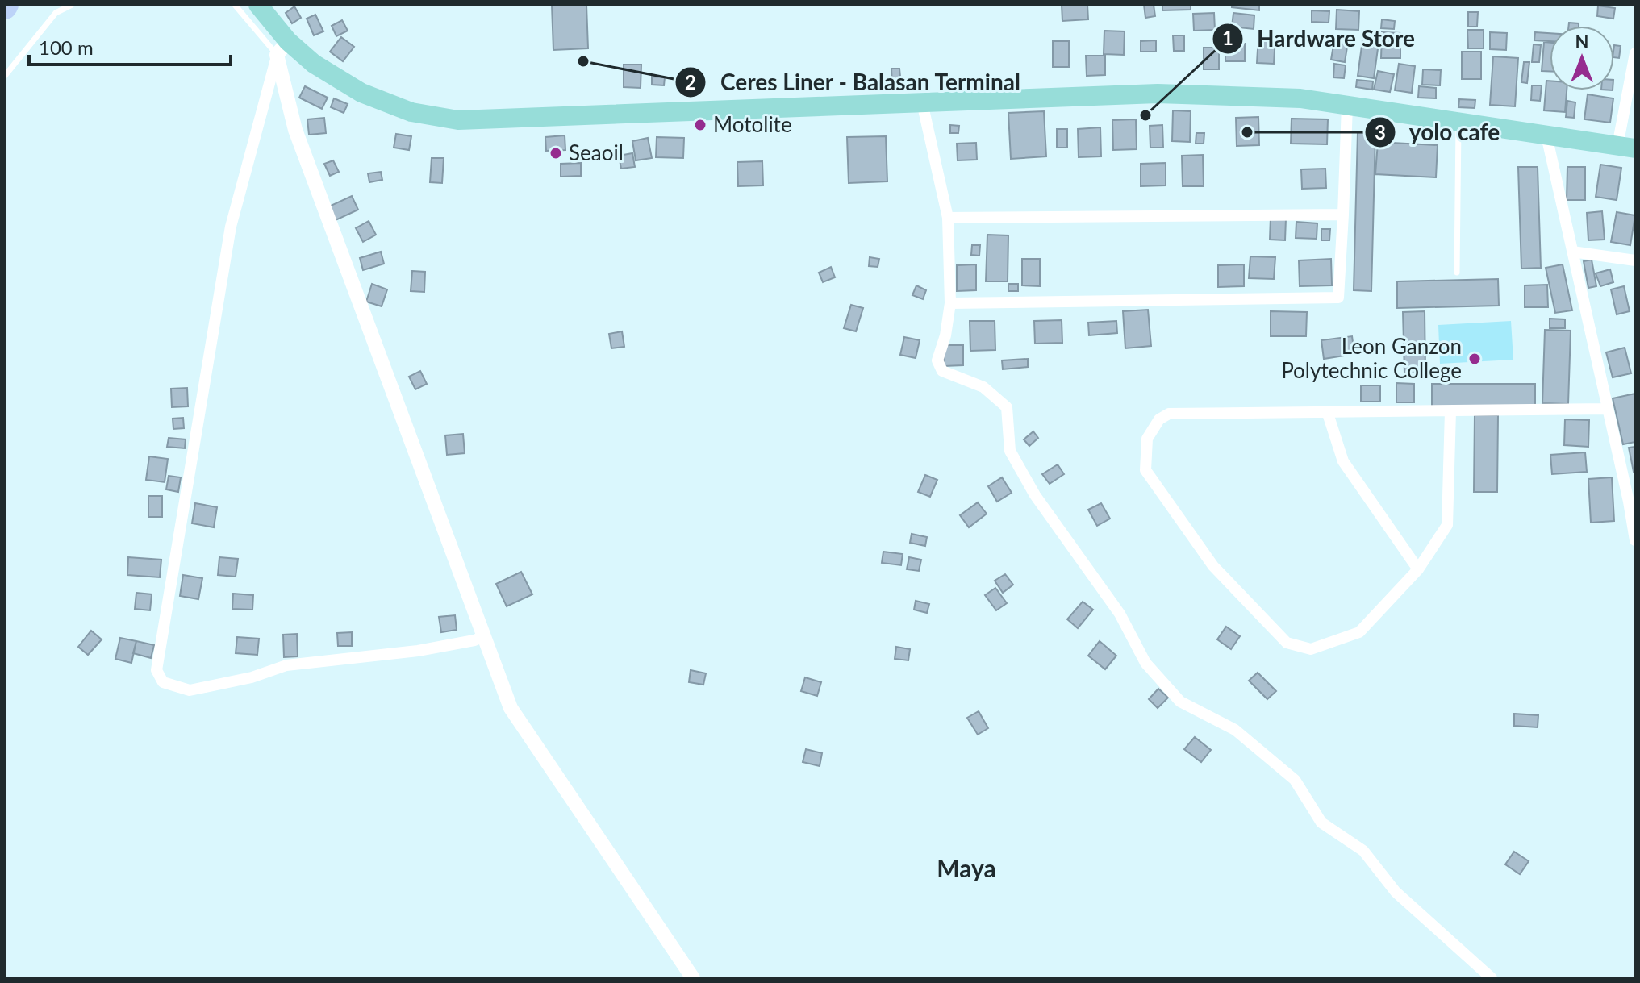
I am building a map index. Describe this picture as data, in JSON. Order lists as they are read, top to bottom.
{
  "districts": ["Maya"],
  "places": [
    "Ceres Liner - Balasan Terminal",
    "Hardware Store",
    "Motolite",
    "yolo cafe",
    "Seaoil",
    "Leon Ganzon Polytechnic College"
  ],
  "scale_bar": "100 m",
  "north": "top"
}
